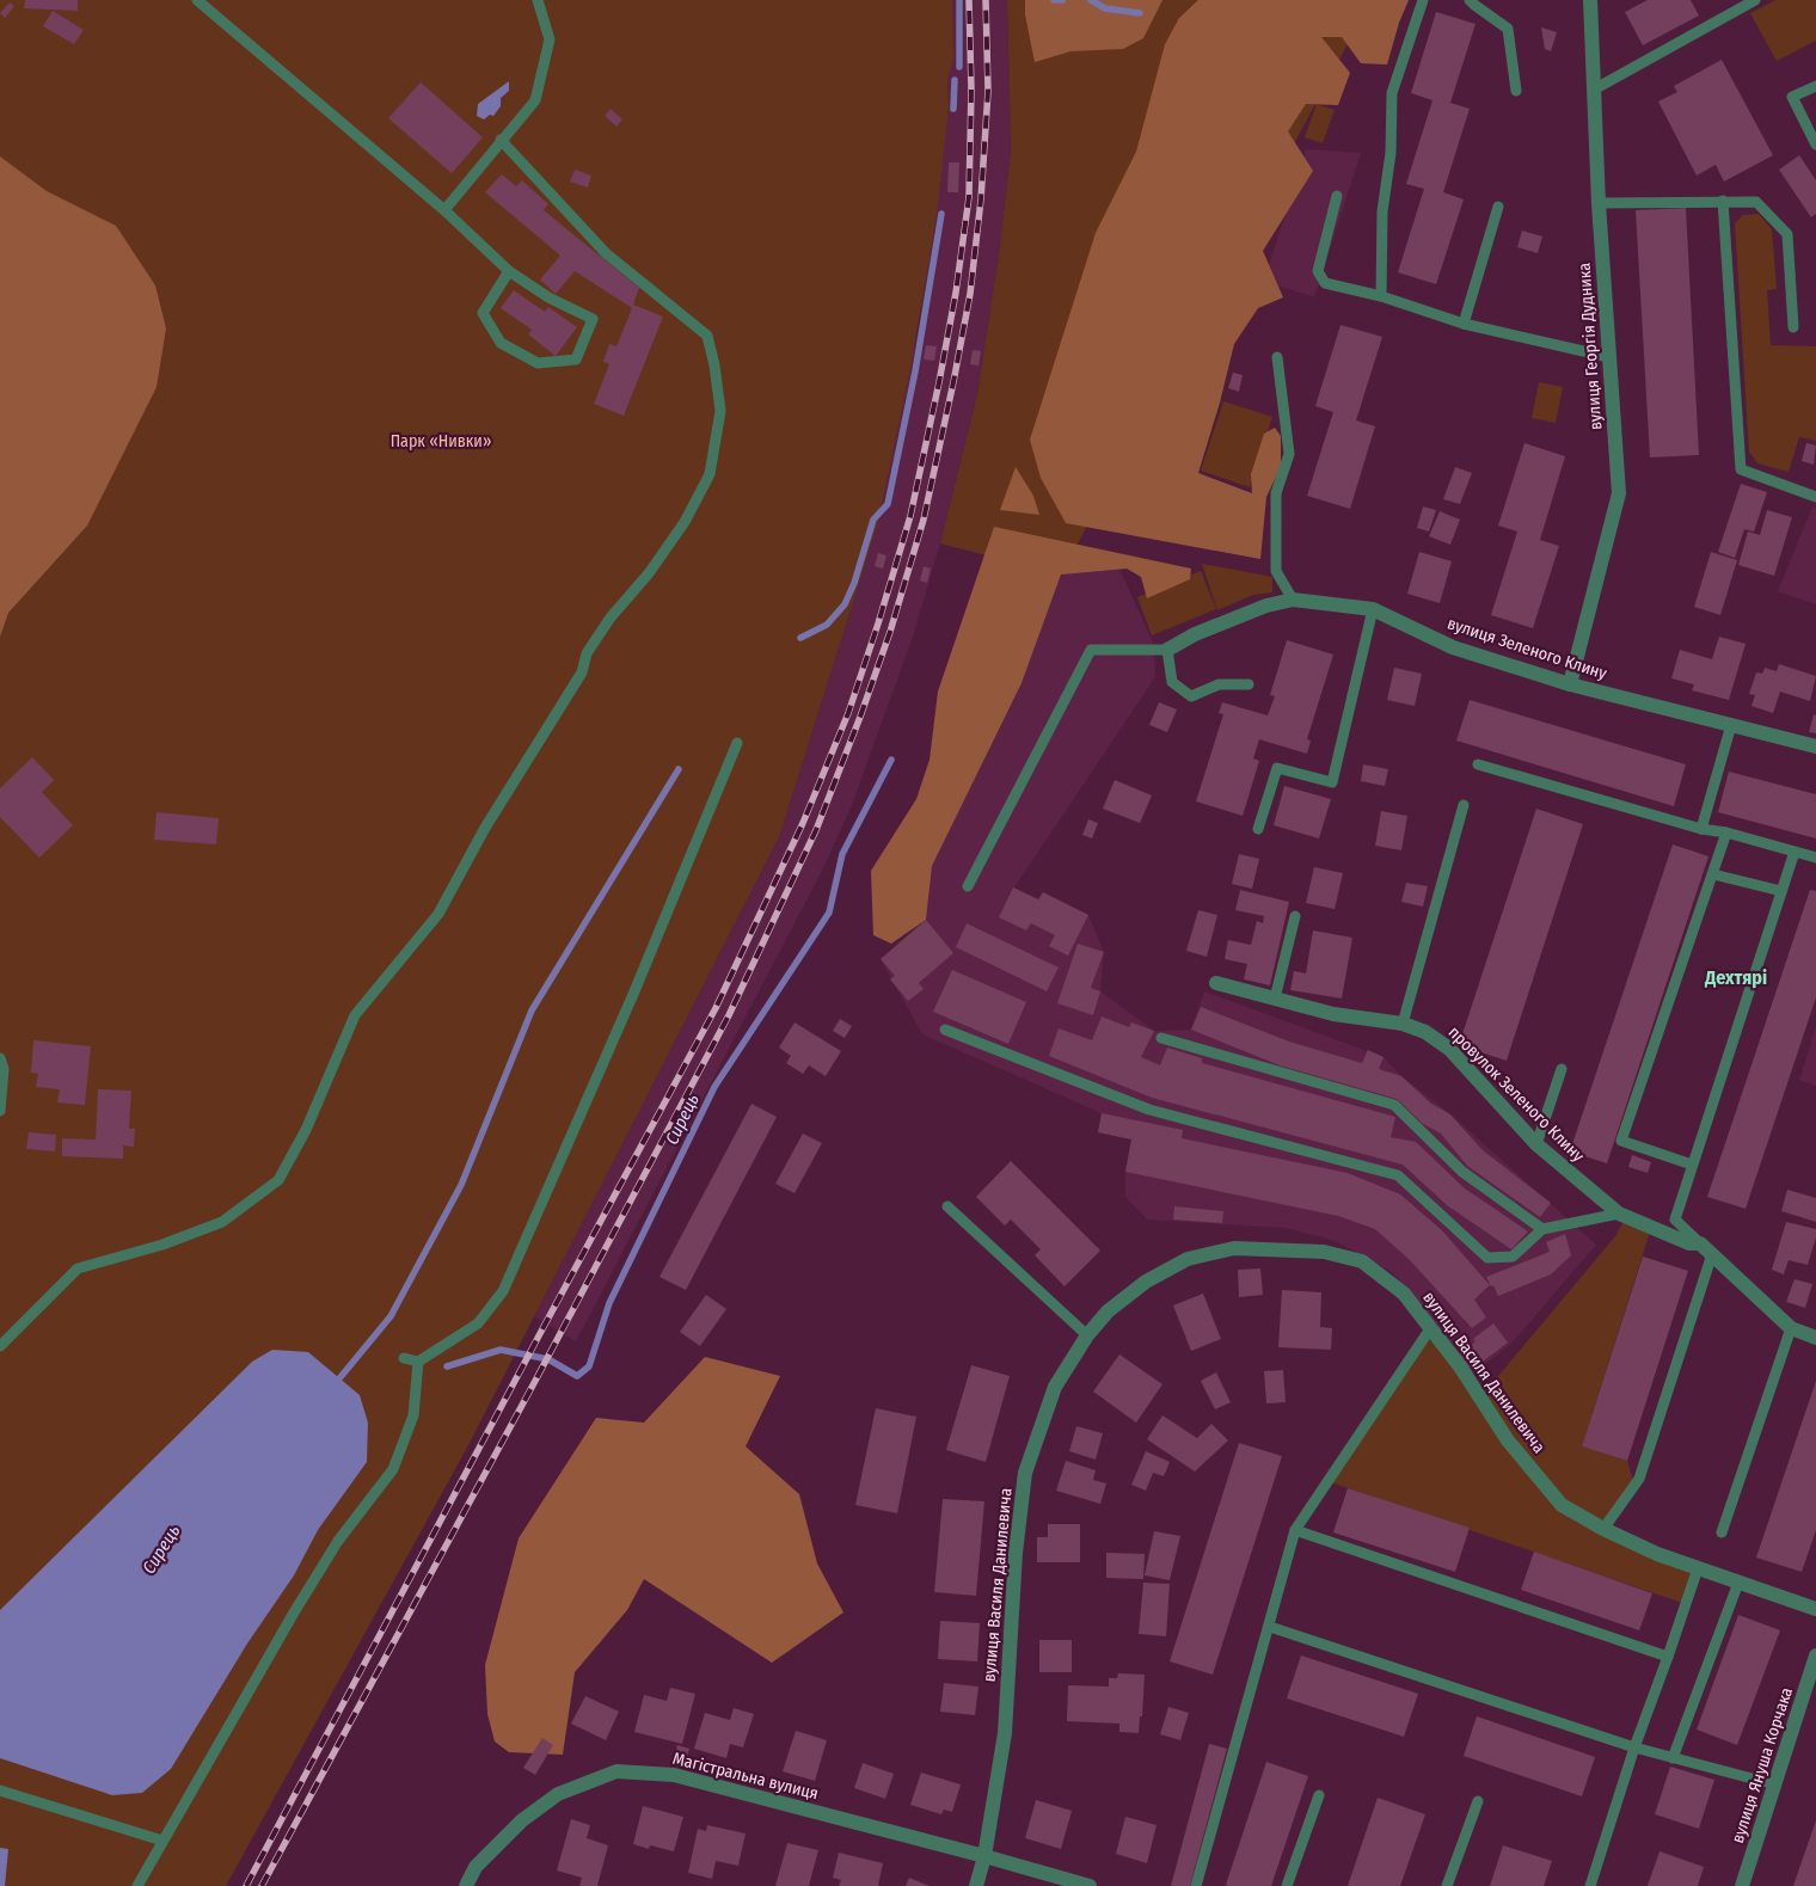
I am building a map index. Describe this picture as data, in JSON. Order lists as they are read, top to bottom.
{
  "streets": {
    "street": [
      "вулиця Георгія Дудника",
      "вулиця Зеленого Клину",
      "провулок Зеленого Клину",
      "вулиця Василя Данилевича",
      "вулиця Януша Корчака",
      "Магістральна вулиця"
    ]
  },
  "crossings": [
    ["вулиця Георгія Дудника", "вулиця Зеленого Клину"],
    ["вулиця Василя Данилевича", "Магістральна вулиця"]
  ],
  "districts": ["Дехтярі"],
  "water": ["Сирець"],
  "parks": ["Парк «Нивки»"]
}
